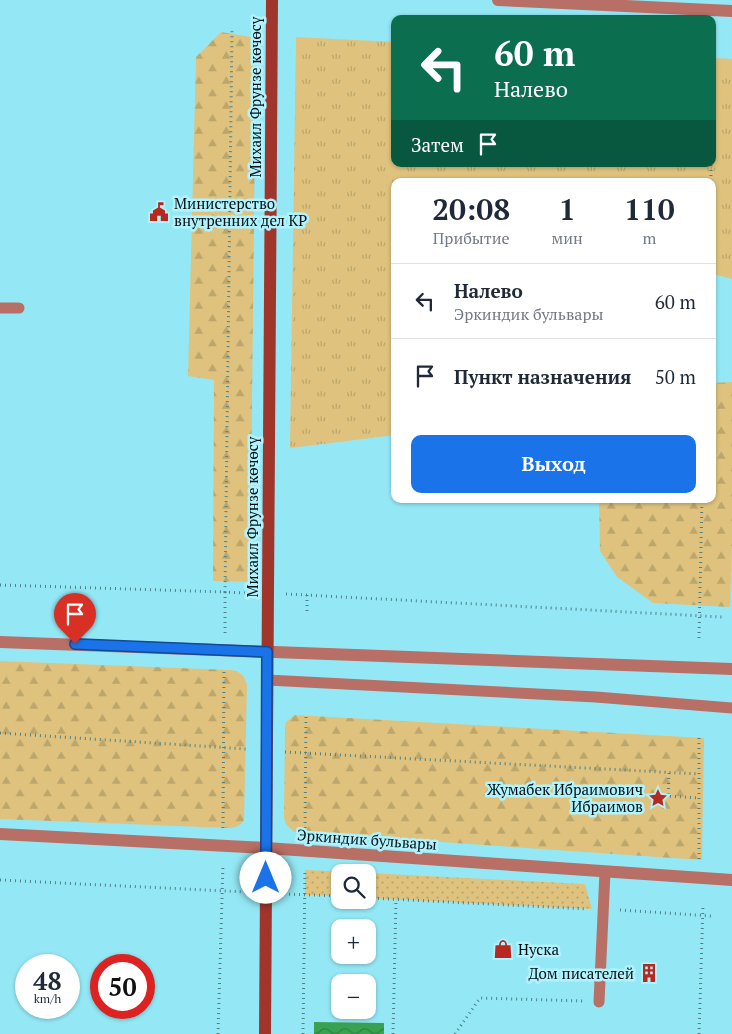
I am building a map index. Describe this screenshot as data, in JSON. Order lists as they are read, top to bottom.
{
  "streets": {
    "main road": ["Михаил Фрунзе көчөсү"],
    "street": ["Эркиндик бульвары"]
  },
  "crossings": [
    ["Михаил Фрунзе көчөсү", "Эркиндик бульвары"]
  ],
  "places": {
    "public building": ["Министерство внутренних дел КР"],
    "place": ["Жумабек Ибраимович Ибраимов"],
    "shop": ["Нуска"],
    "building": ["Дом писателей"]
  },
  "page": {
    "turn": ["60 m", "Налево"],
    "then": "Затем",
    "eta": [
      "20:08",
      "Прибытие",
      "1",
      "мин",
      "110",
      "m"
    ],
    "list": [
      {
        "name": "Налево",
        "note": "Эркиндик бульвары",
        "value": "60 m"
      },
      {
        "name": "Пункт назначения",
        "value": "50 m"
      }
    ],
    "buttons": "Выход",
    "map_buttons": ["+", "−"],
    "speed": "48 km/h",
    "limit": "50"
  }
}
